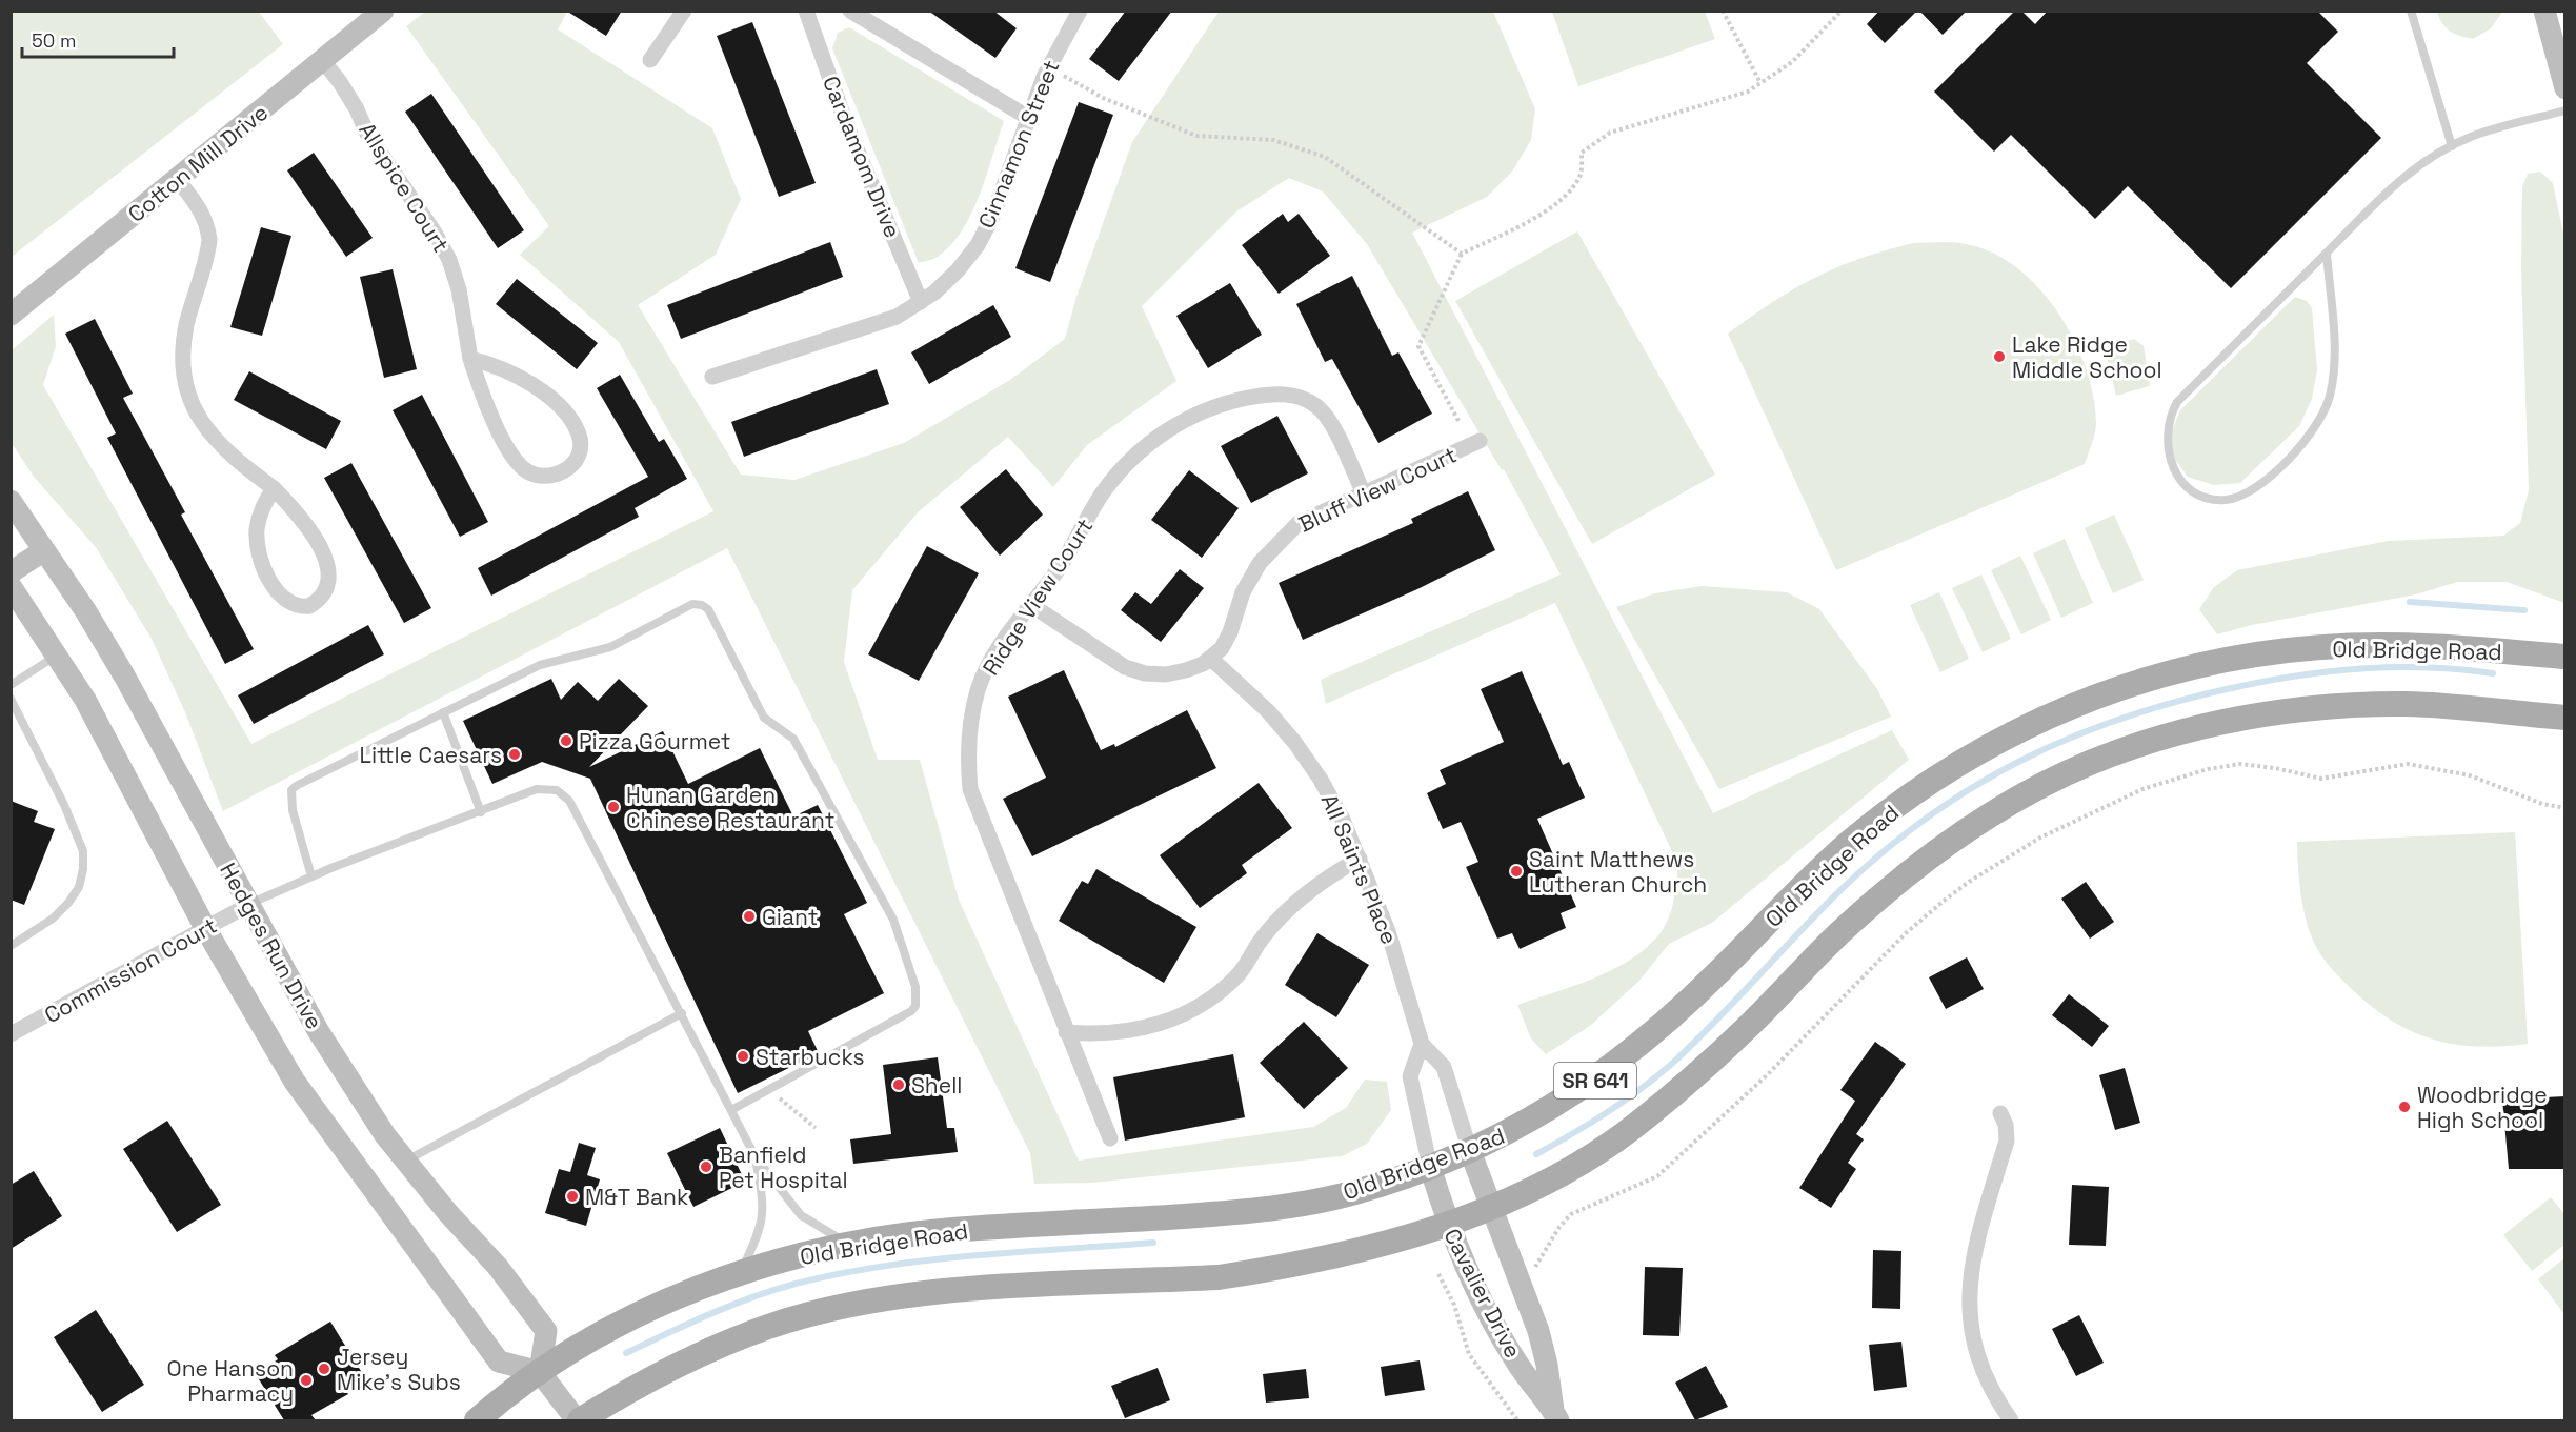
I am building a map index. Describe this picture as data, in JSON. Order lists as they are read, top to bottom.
{
  "streets": {
    "main road": ["Old Bridge Road", "SR 641"],
    "street": [
      "Cinnamon Street",
      "Cardamom Drive",
      "Cotton Mill Drive",
      "Allspice Court",
      "Bluff View Court",
      "Ridge View Court",
      "All Saints Place",
      "Hedges Run Drive",
      "Commission Court",
      "Cavalier Drive"
    ]
  },
  "crossings": [
    ["Cinnamon Street", "Cardamom Drive"],
    ["Cotton Mill Drive", "Allspice Court"],
    ["Bluff View Court", "Ridge View Court"],
    ["Bluff View Court", "All Saints Place"],
    ["Old Bridge Road", "All Saints Place"],
    ["Old Bridge Road", "Hedges Run Drive"],
    ["Old Bridge Road", "Cavalier Drive"],
    ["All Saints Place", "Cavalier Drive"],
    ["Hedges Run Drive", "Commission Court"],
    ["SR 641", "Cavalier Drive"]
  ],
  "places": [
    "Lake Ridge Middle School",
    "Pizza Gourmet",
    "Little Caesars",
    "Hunan Garden Chinese Restaurant",
    "Saint Matthews Lutheran Church",
    "Giant",
    "Starbucks",
    "Shell",
    "Woodbridge High School",
    "Banfield Pet Hospital",
    "M&T Bank",
    "Jersey Mike's Subs",
    "One Hanson Pharmacy"
  ],
  "scale_bar": "50 m"
}
